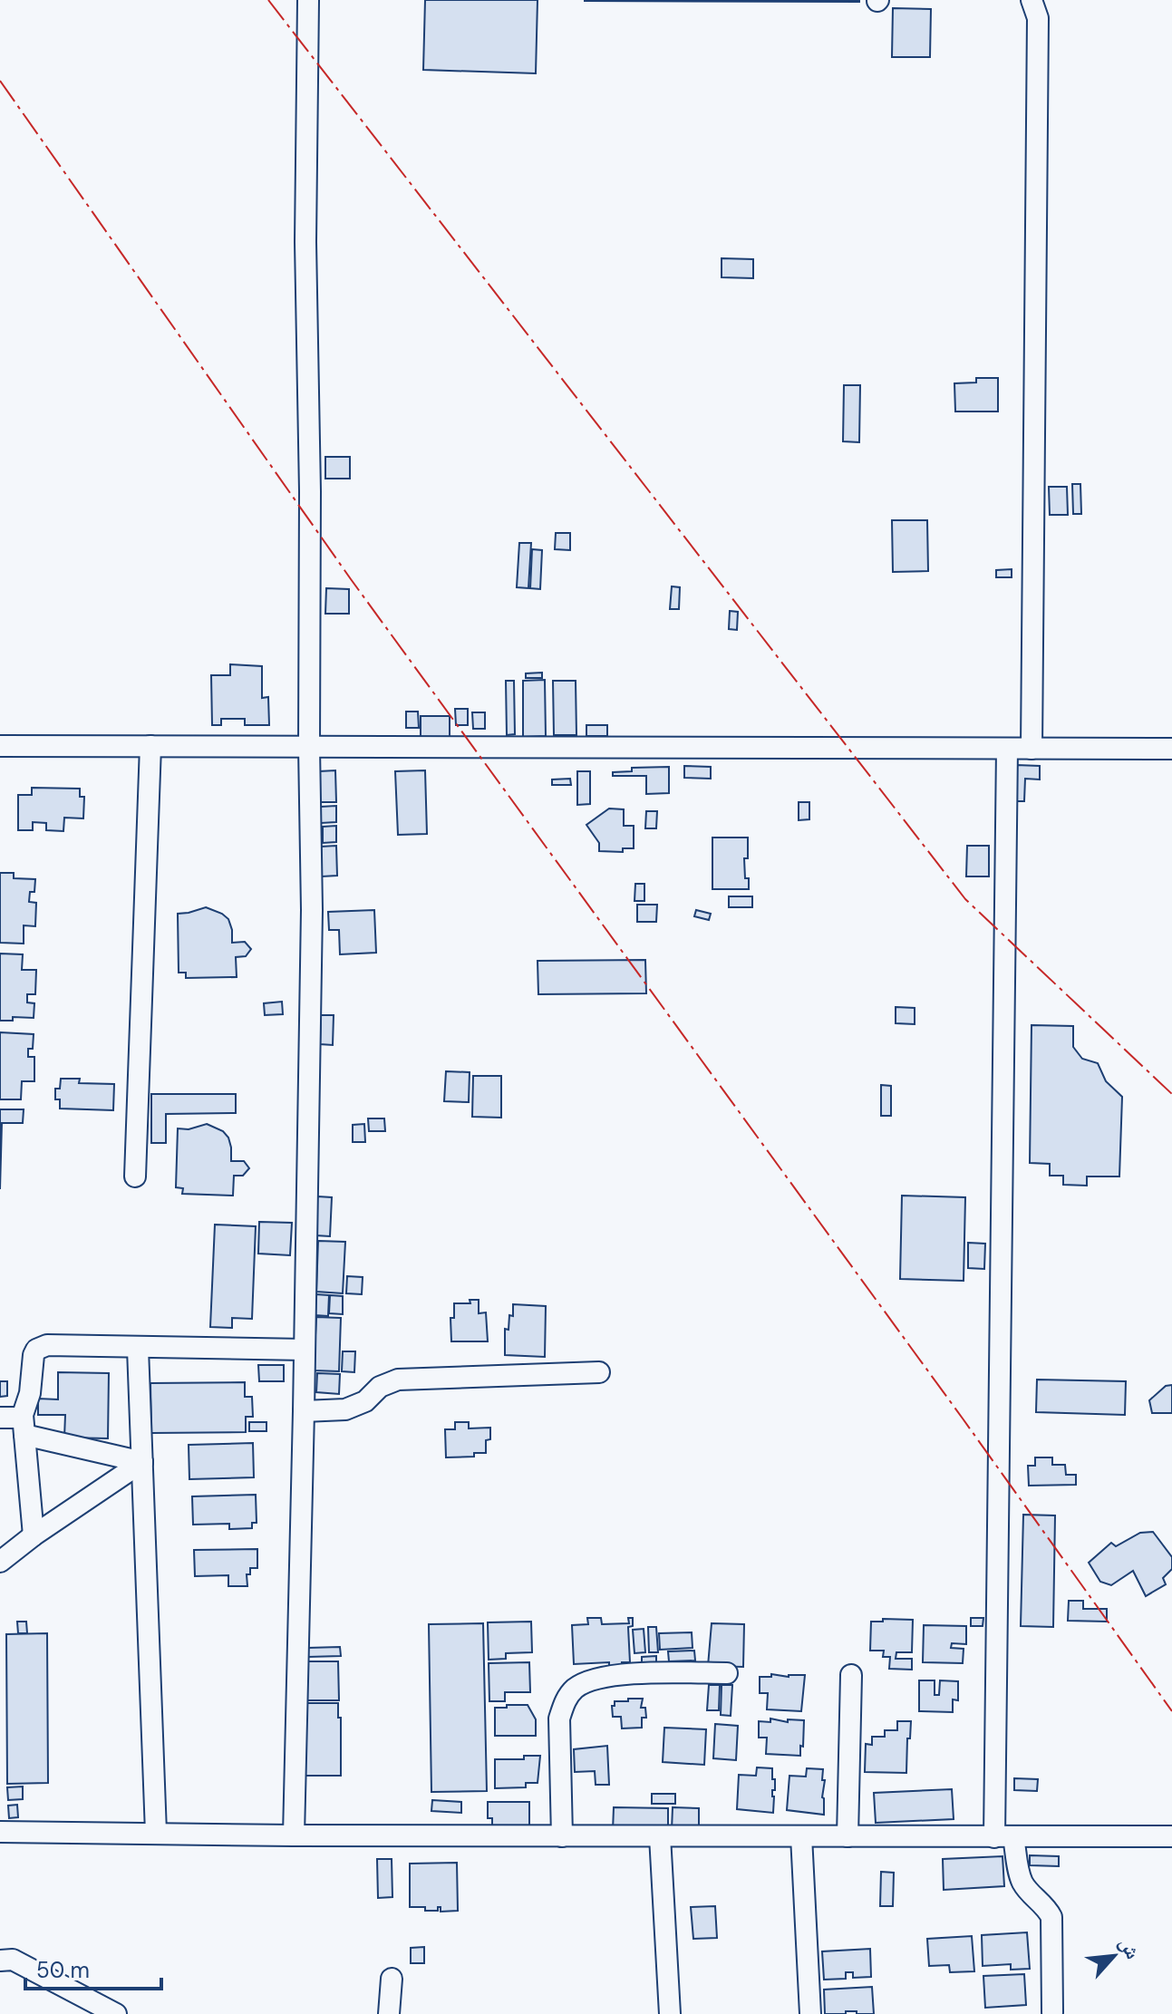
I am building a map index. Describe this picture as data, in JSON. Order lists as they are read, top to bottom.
{
  "scale_bar": "50 m",
  "north": "top right"
}
